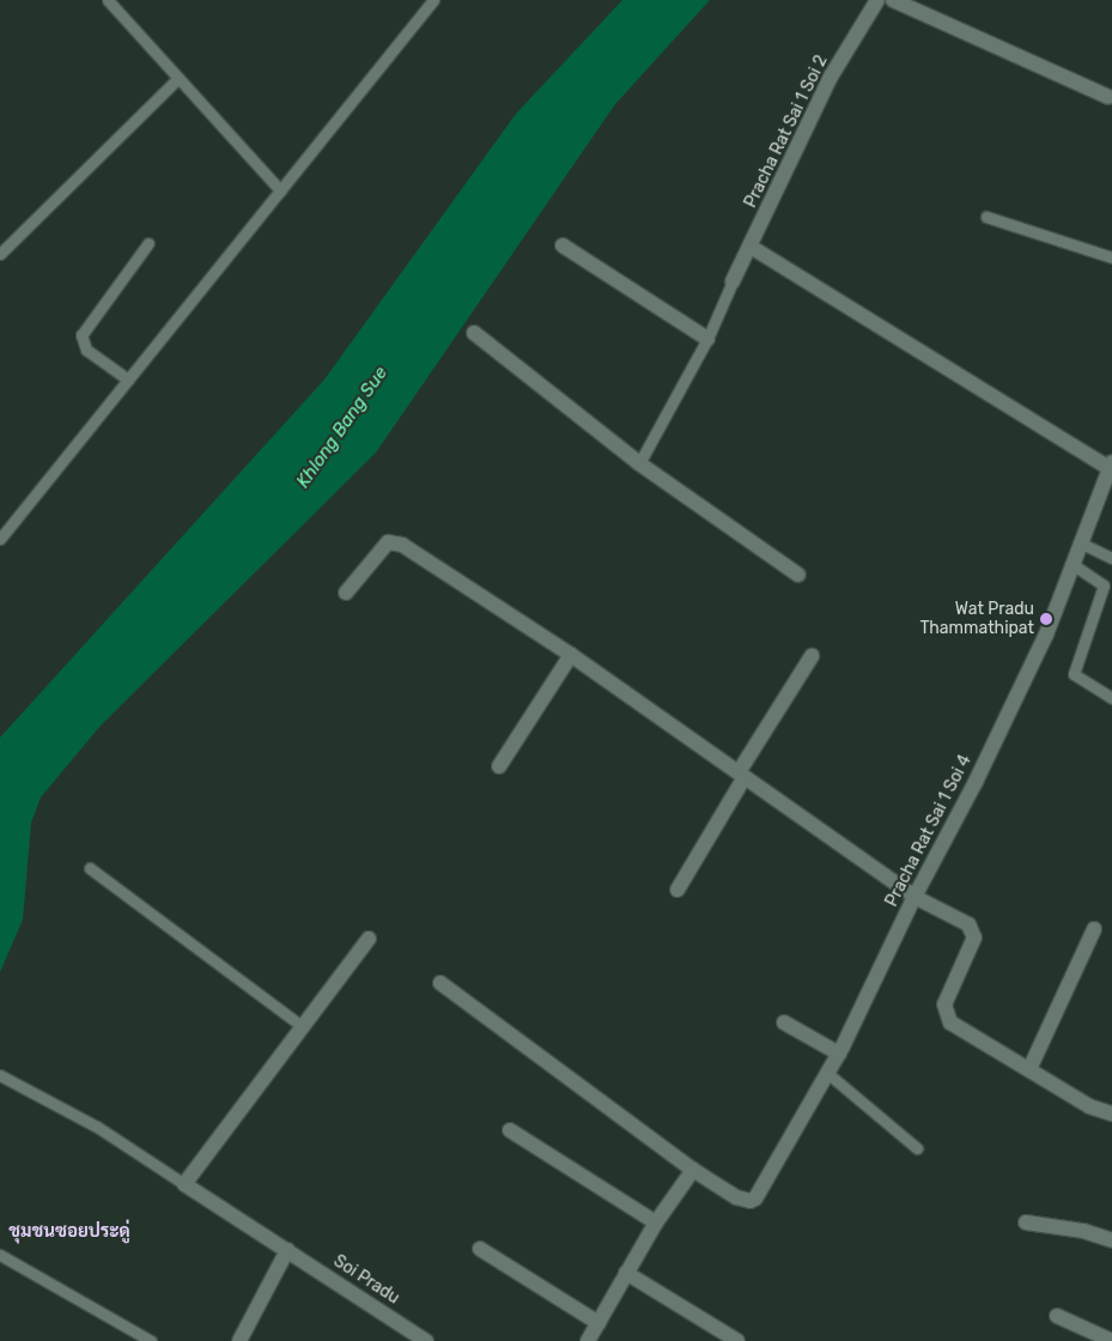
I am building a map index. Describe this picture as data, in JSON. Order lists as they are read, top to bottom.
{
  "streets": {
    "street": ["Pracha Rat Sai 1 Soi 2", "Pracha Rat Sai 1 Soi 4", "Soi Pradu"]
  },
  "districts": ["ชุมชนซอยประดู่"],
  "water": ["Khlong Bang Sue"],
  "places": ["Wat Pradu Thammathipat"]
}
